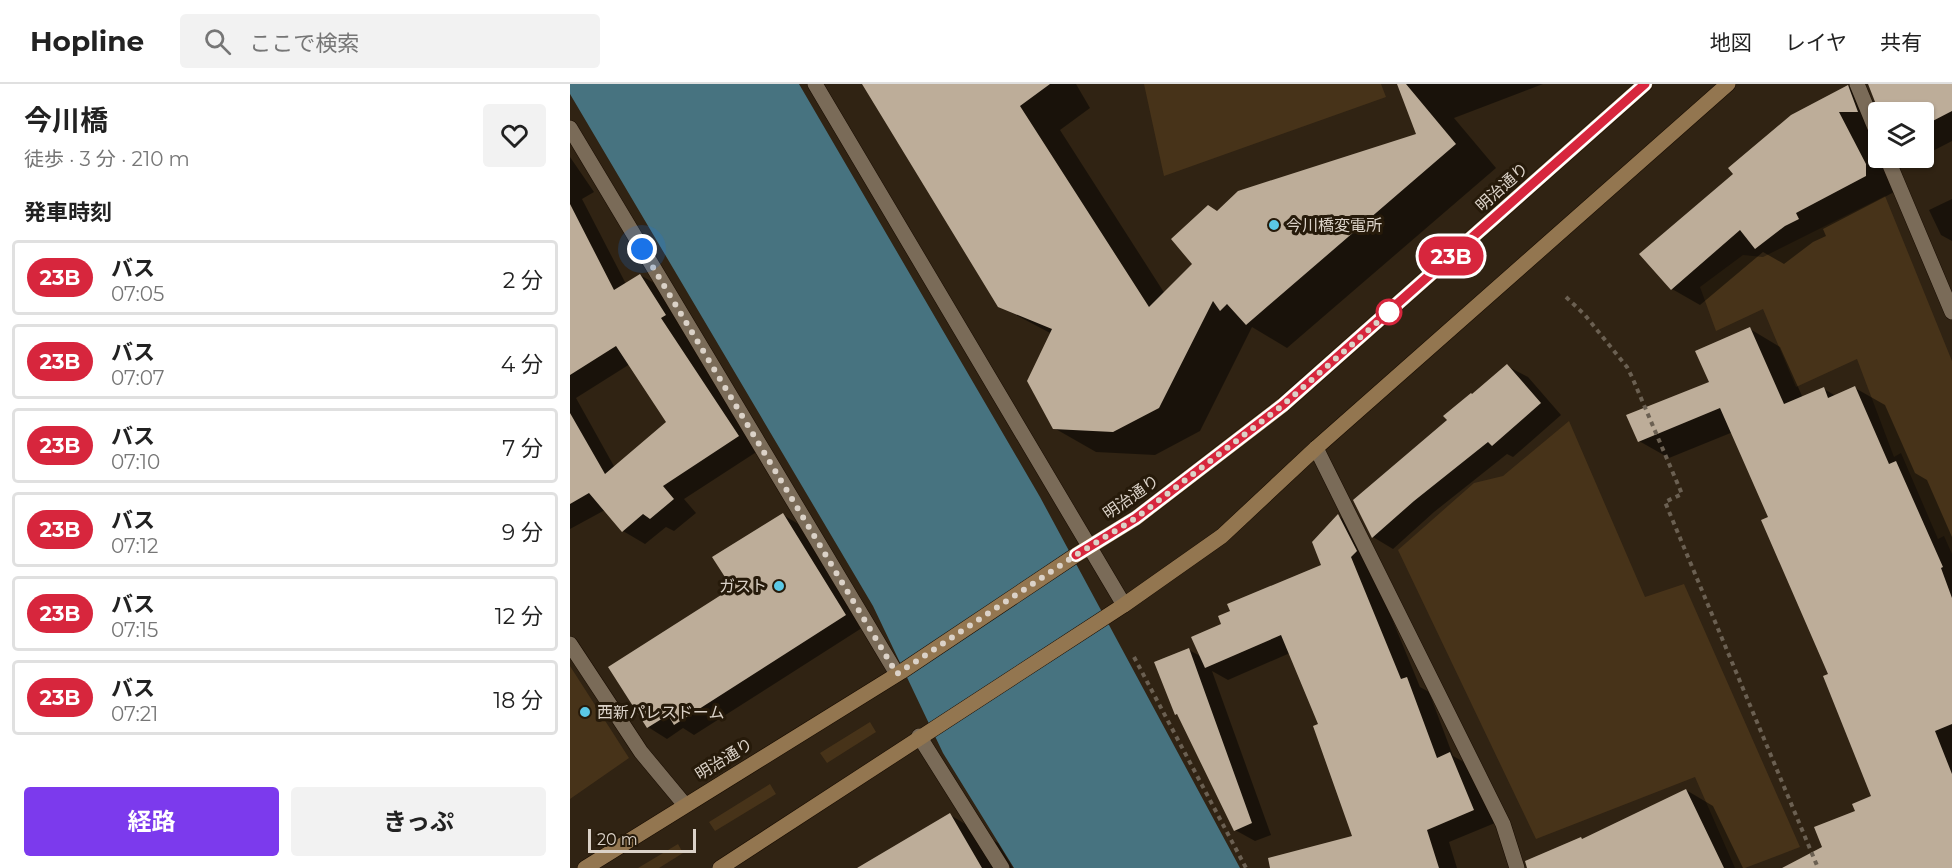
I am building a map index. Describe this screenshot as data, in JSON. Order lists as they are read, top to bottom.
{
  "streets": {
    "street": ["明治通り"]
  },
  "places": ["今川橋変電所", "ガスト", "西新パレスドーム"],
  "lines": ["bus line 23B"],
  "scale_bar": "20 m",
  "page": {
    "header": "Hopline",
    "search": "ここで検索",
    "nav": ["地図", "レイヤ", "共有"],
    "heading": [
      ["今川橋", "徒歩 · 3 分 · 210 m"],
      "発車時刻"
    ],
    "on_map": "23B",
    "list": [
      {
        "mark": "23B",
        "name": "バス",
        "note": "07:05",
        "value": "2 分"
      },
      {
        "mark": "23B",
        "name": "バス",
        "note": "07:07",
        "value": "4 分"
      },
      {
        "mark": "23B",
        "name": "バス",
        "note": "07:10",
        "value": "7 分"
      },
      {
        "mark": "23B",
        "name": "バス",
        "note": "07:12",
        "value": "9 分"
      },
      {
        "mark": "23B",
        "name": "バス",
        "note": "07:15",
        "value": "12 分"
      },
      {
        "mark": "23B",
        "name": "バス",
        "note": "07:21",
        "value": "18 分"
      }
    ],
    "buttons": ["経路", "きっぷ"],
    "scale": "20 m"
  }
}
